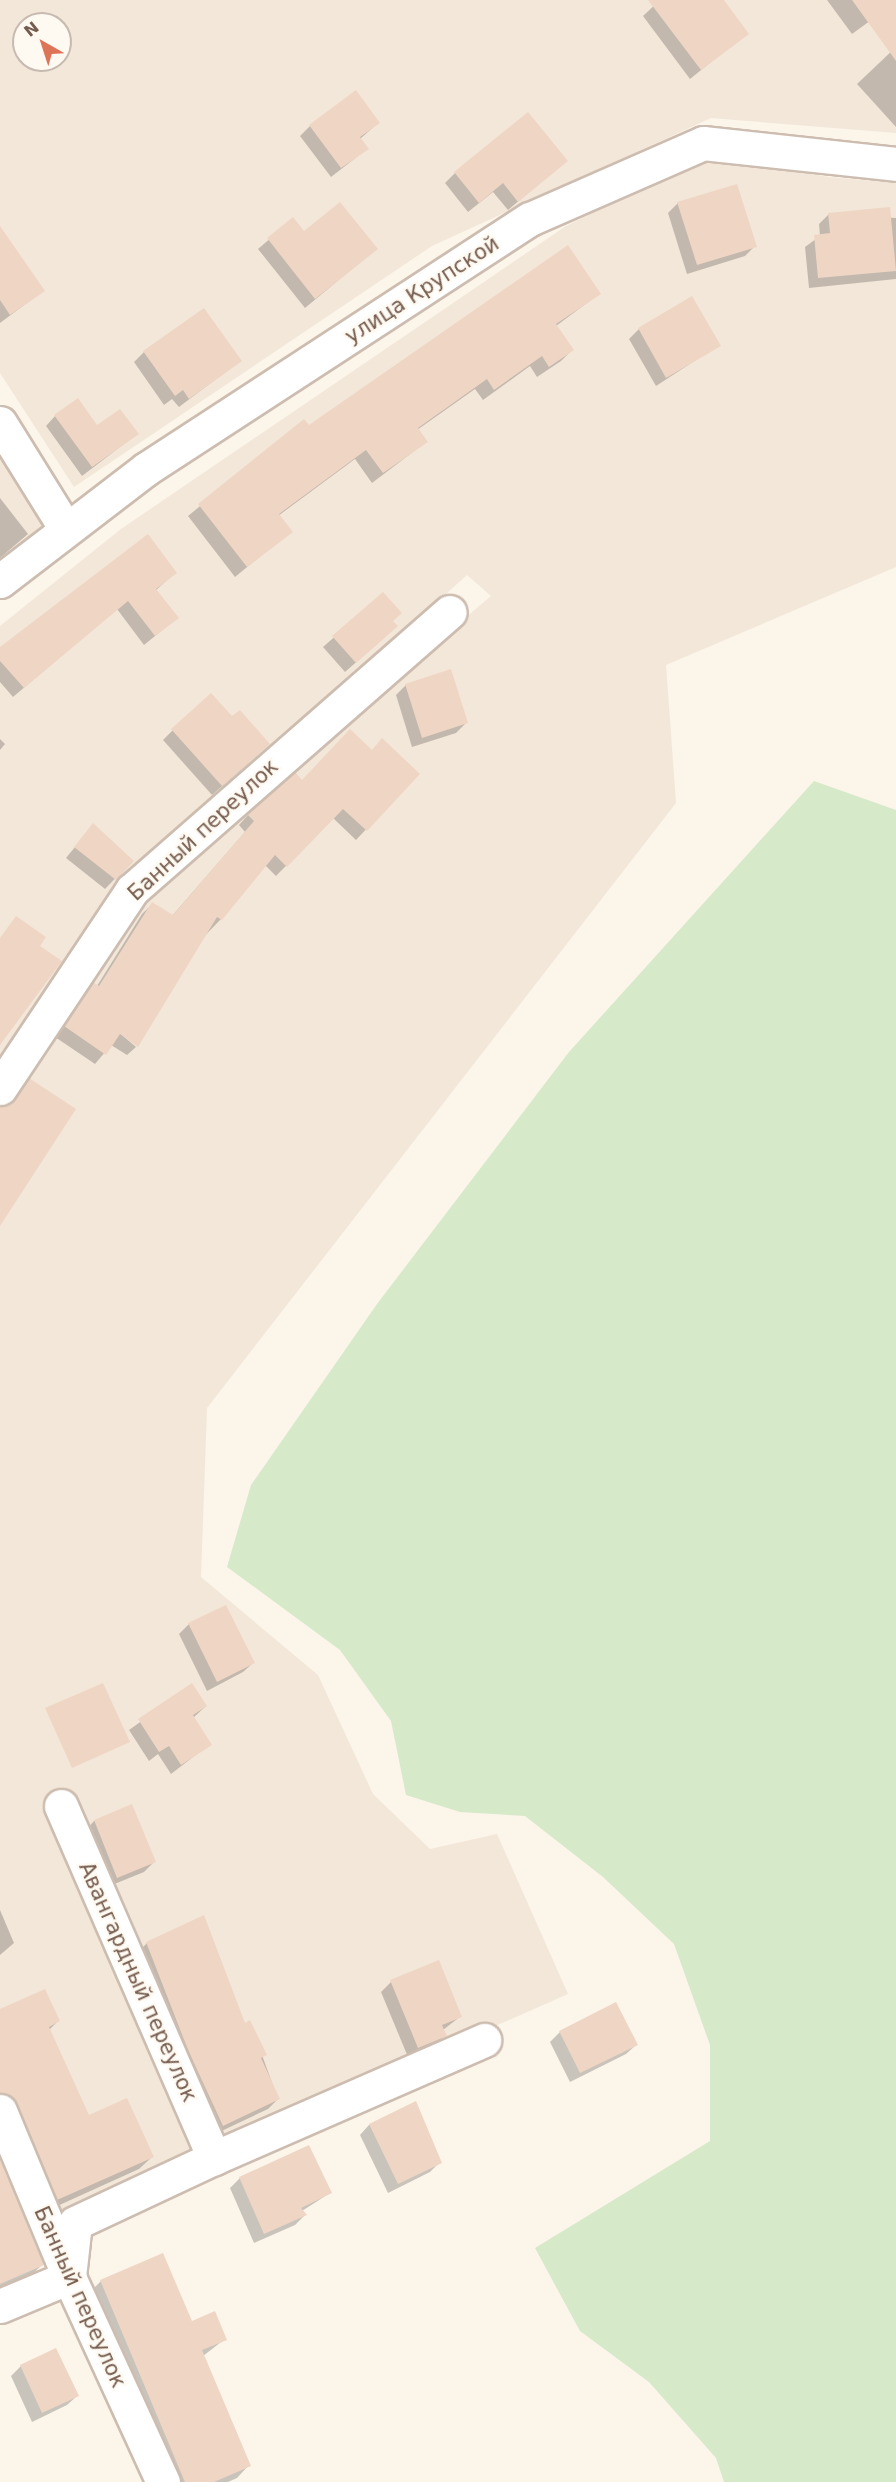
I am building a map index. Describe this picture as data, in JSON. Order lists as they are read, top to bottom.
{
  "streets": {
    "street": ["улица Крупской", "Банный переулок", "Авангардный переулок"]
  },
  "north": "top left"
}
